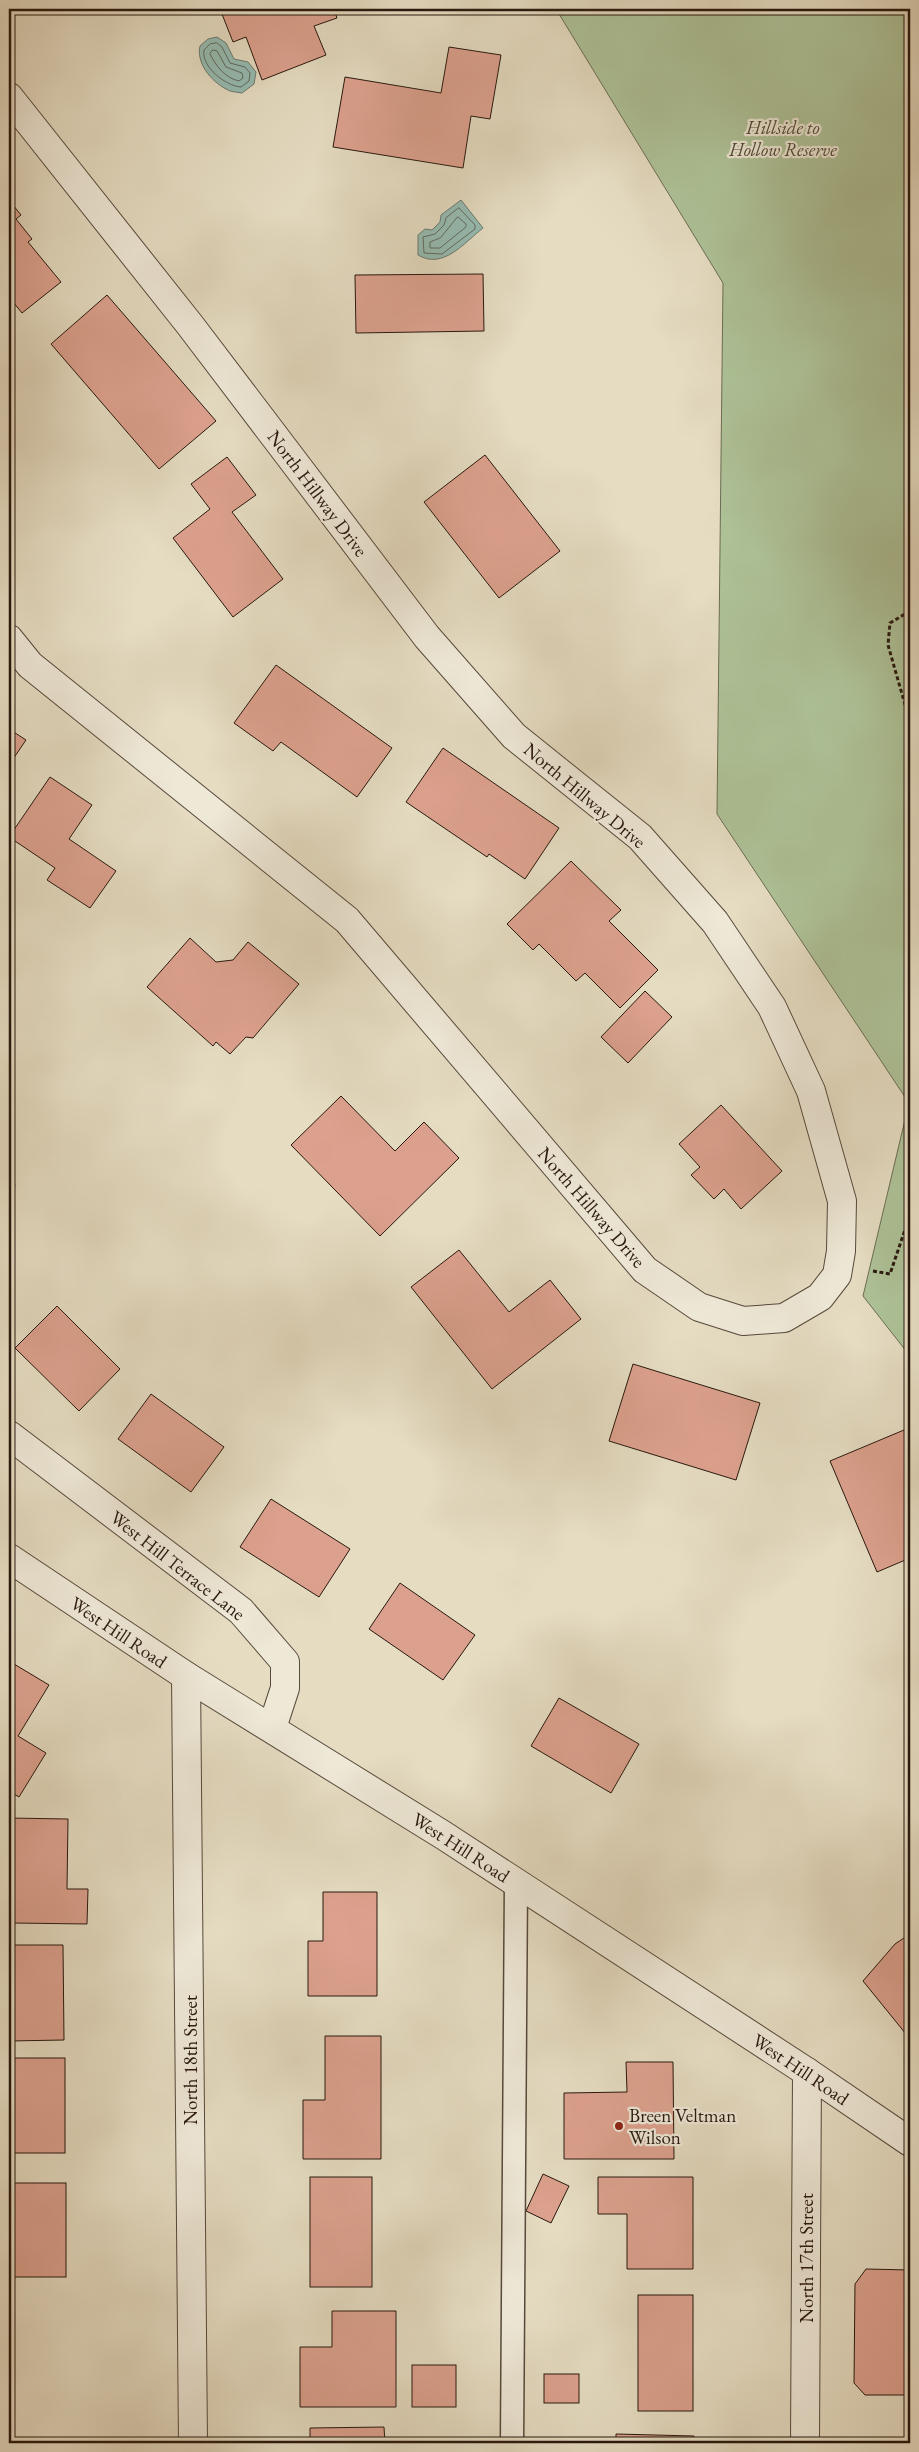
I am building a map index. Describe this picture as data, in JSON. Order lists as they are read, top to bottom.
{
  "streets": {
    "street": [
      "North Hillway Drive",
      "West Hill Terrace Lane",
      "West Hill Road",
      "North 18th Street",
      "North 17th Street"
    ]
  },
  "crossings": [
    ["West Hill Terrace Lane", "West Hill Road"],
    ["West Hill Road", "North 18th Street"],
    ["West Hill Road", "North 17th Street"]
  ],
  "parks": ["Hillside to Hollow Reserve"],
  "places": ["Breen Veltman Wilson"]
}
